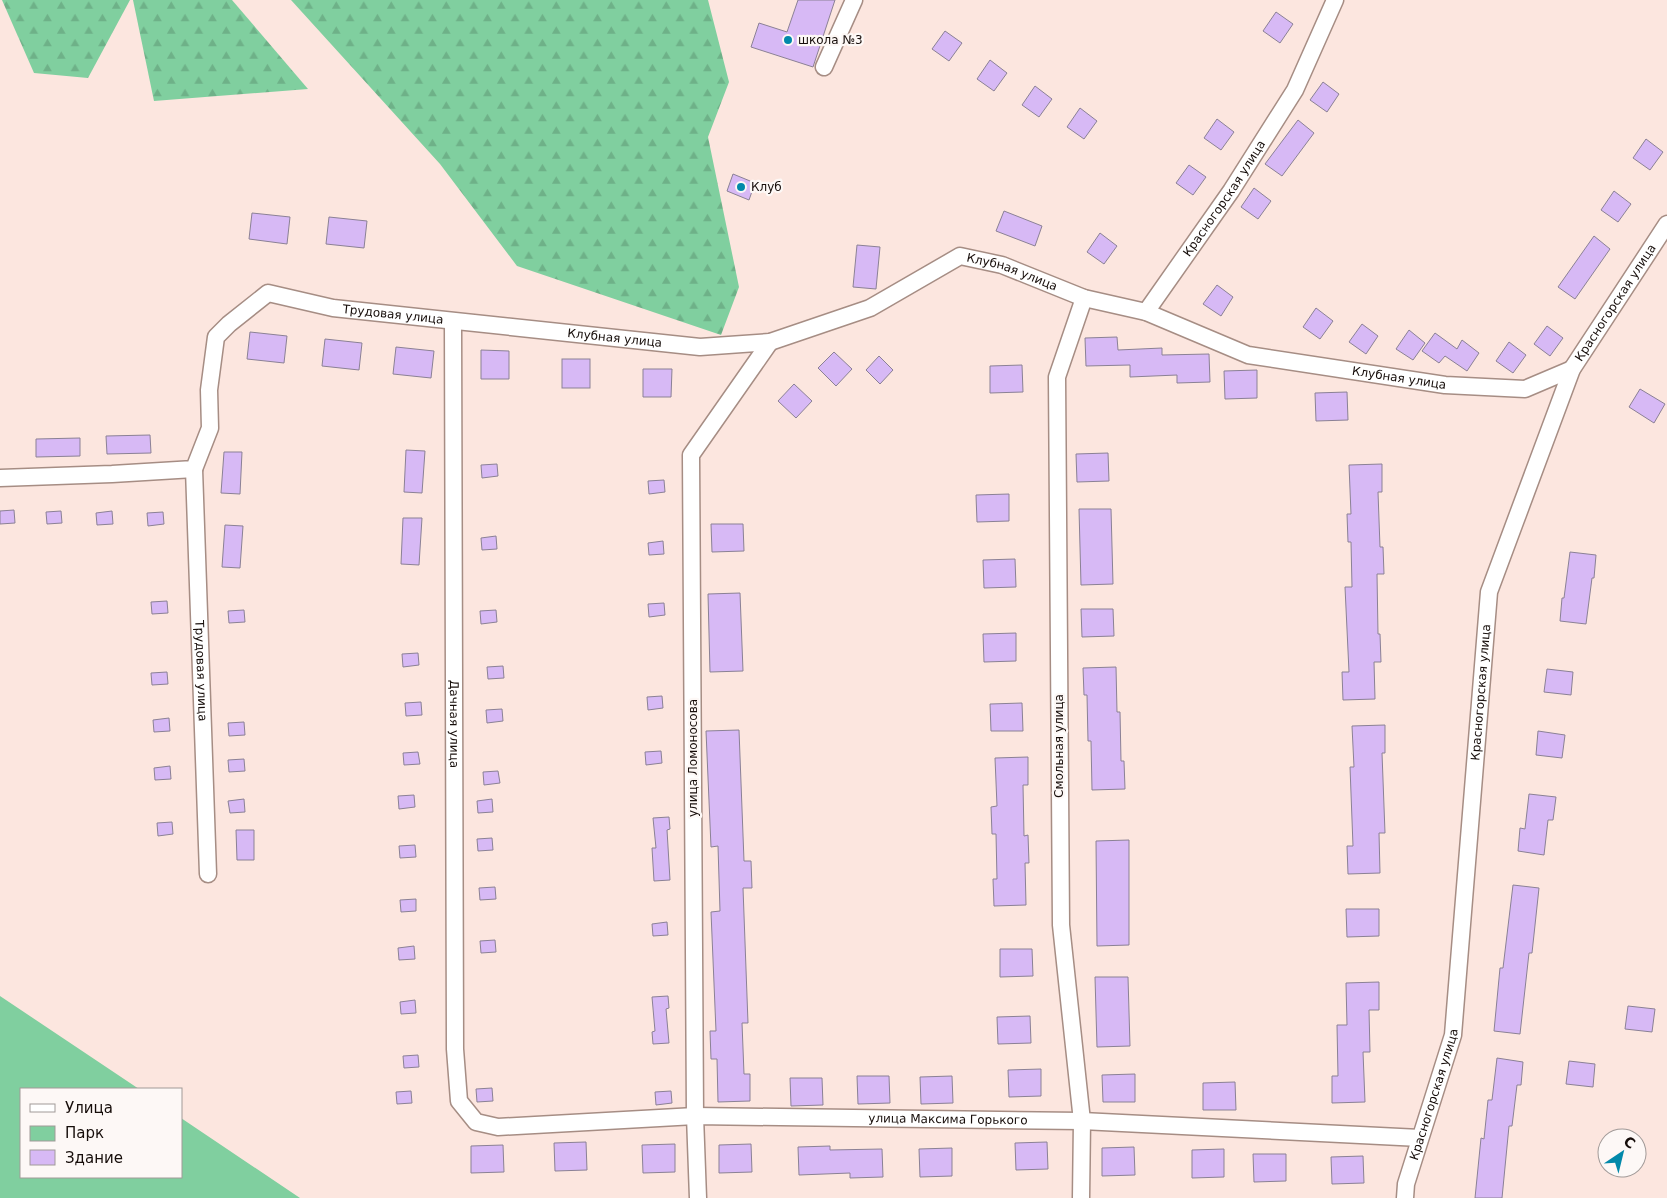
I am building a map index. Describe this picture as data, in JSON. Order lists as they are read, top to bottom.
{
  "streets": {
    "street": [
      "Красногорская улица",
      "Клубная улица",
      "Трудовая улица",
      "Дачная улица",
      "Смольная улица",
      "улица Ломоносова",
      "улица Максима Горького"
    ]
  },
  "crossings": [
    ["Красногорская улица", "Клубная улица"],
    ["Красногорская улица", "улица Максима Горького"],
    ["Клубная улица", "Трудовая улица"],
    ["Клубная улица", "Дачная улица"],
    ["Клубная улица", "Смольная улица"],
    ["Клубная улица", "улица Ломоносова"],
    ["Трудовая улица", "Дачная улица"],
    ["Дачная улица", "улица Максима Горького"],
    ["Смольная улица", "улица Максима Горького"],
    ["улица Ломоносова", "улица Максима Горького"]
  ],
  "places": ["школа №3", "Клуб"],
  "legend": ["Улица", "Парк", "Здание"],
  "north": "top right"
}
